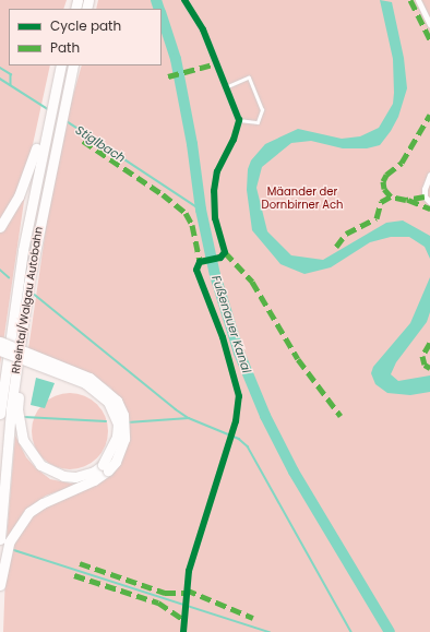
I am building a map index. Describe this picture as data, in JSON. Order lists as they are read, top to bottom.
{
  "streets": {
    "highway": ["Rheintal/Walgau Autobahn"]
  },
  "water": ["Stiglbach", "Fußenauer Kanal"],
  "parks": ["Mäander der Dornbirner Ach"],
  "legend": ["Cycle path", "Path"]
}
